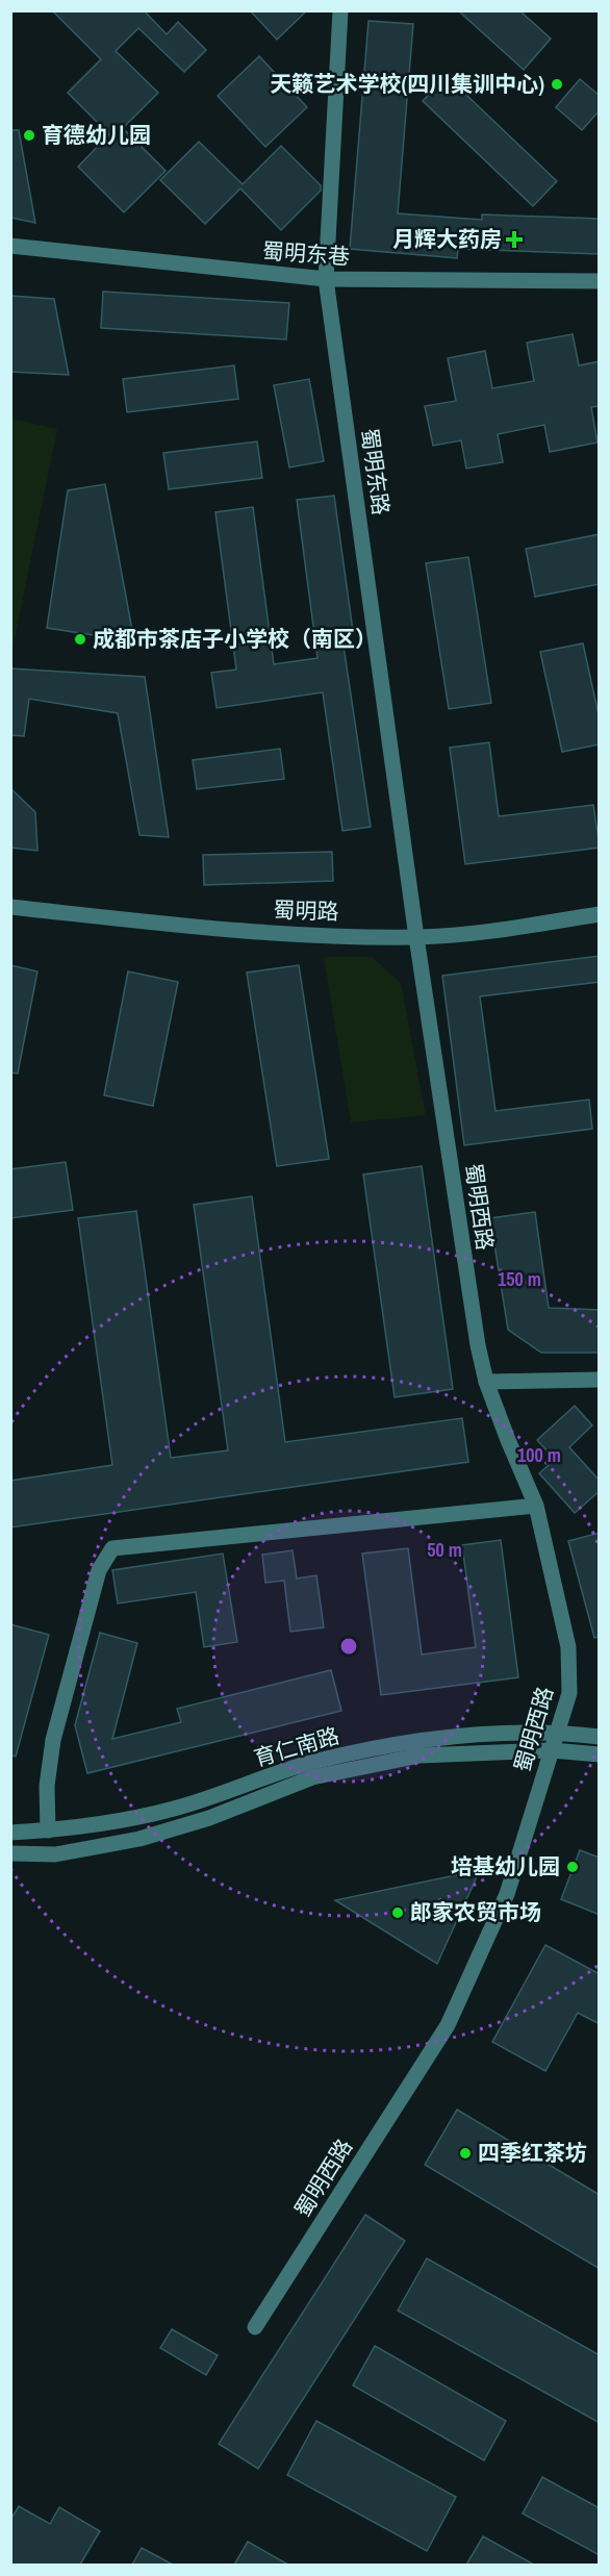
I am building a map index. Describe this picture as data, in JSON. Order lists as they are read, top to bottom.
{
  "streets": {
    "street": [
      "蜀明东巷",
      "蜀明东路",
      "蜀明路",
      "蜀明西路",
      "育仁南路"
    ]
  },
  "crossings": [
    ["蜀明东巷", "蜀明东路"],
    ["蜀明东路", "蜀明路"],
    ["蜀明东路", "蜀明西路"],
    ["蜀明路", "蜀明西路"],
    ["蜀明西路", "育仁南路"]
  ],
  "places": {
    "other": [
      "天籁艺术学校(四川集训中心)",
      "育德幼儿园",
      "成都市茶店子小学校（南区）",
      "培基幼儿园",
      "郎家农贸市场",
      "四季红茶坊"
    ],
    "health": ["月辉大药房"]
  },
  "rings": ["150 m", "100 m", "50 m"]
}
